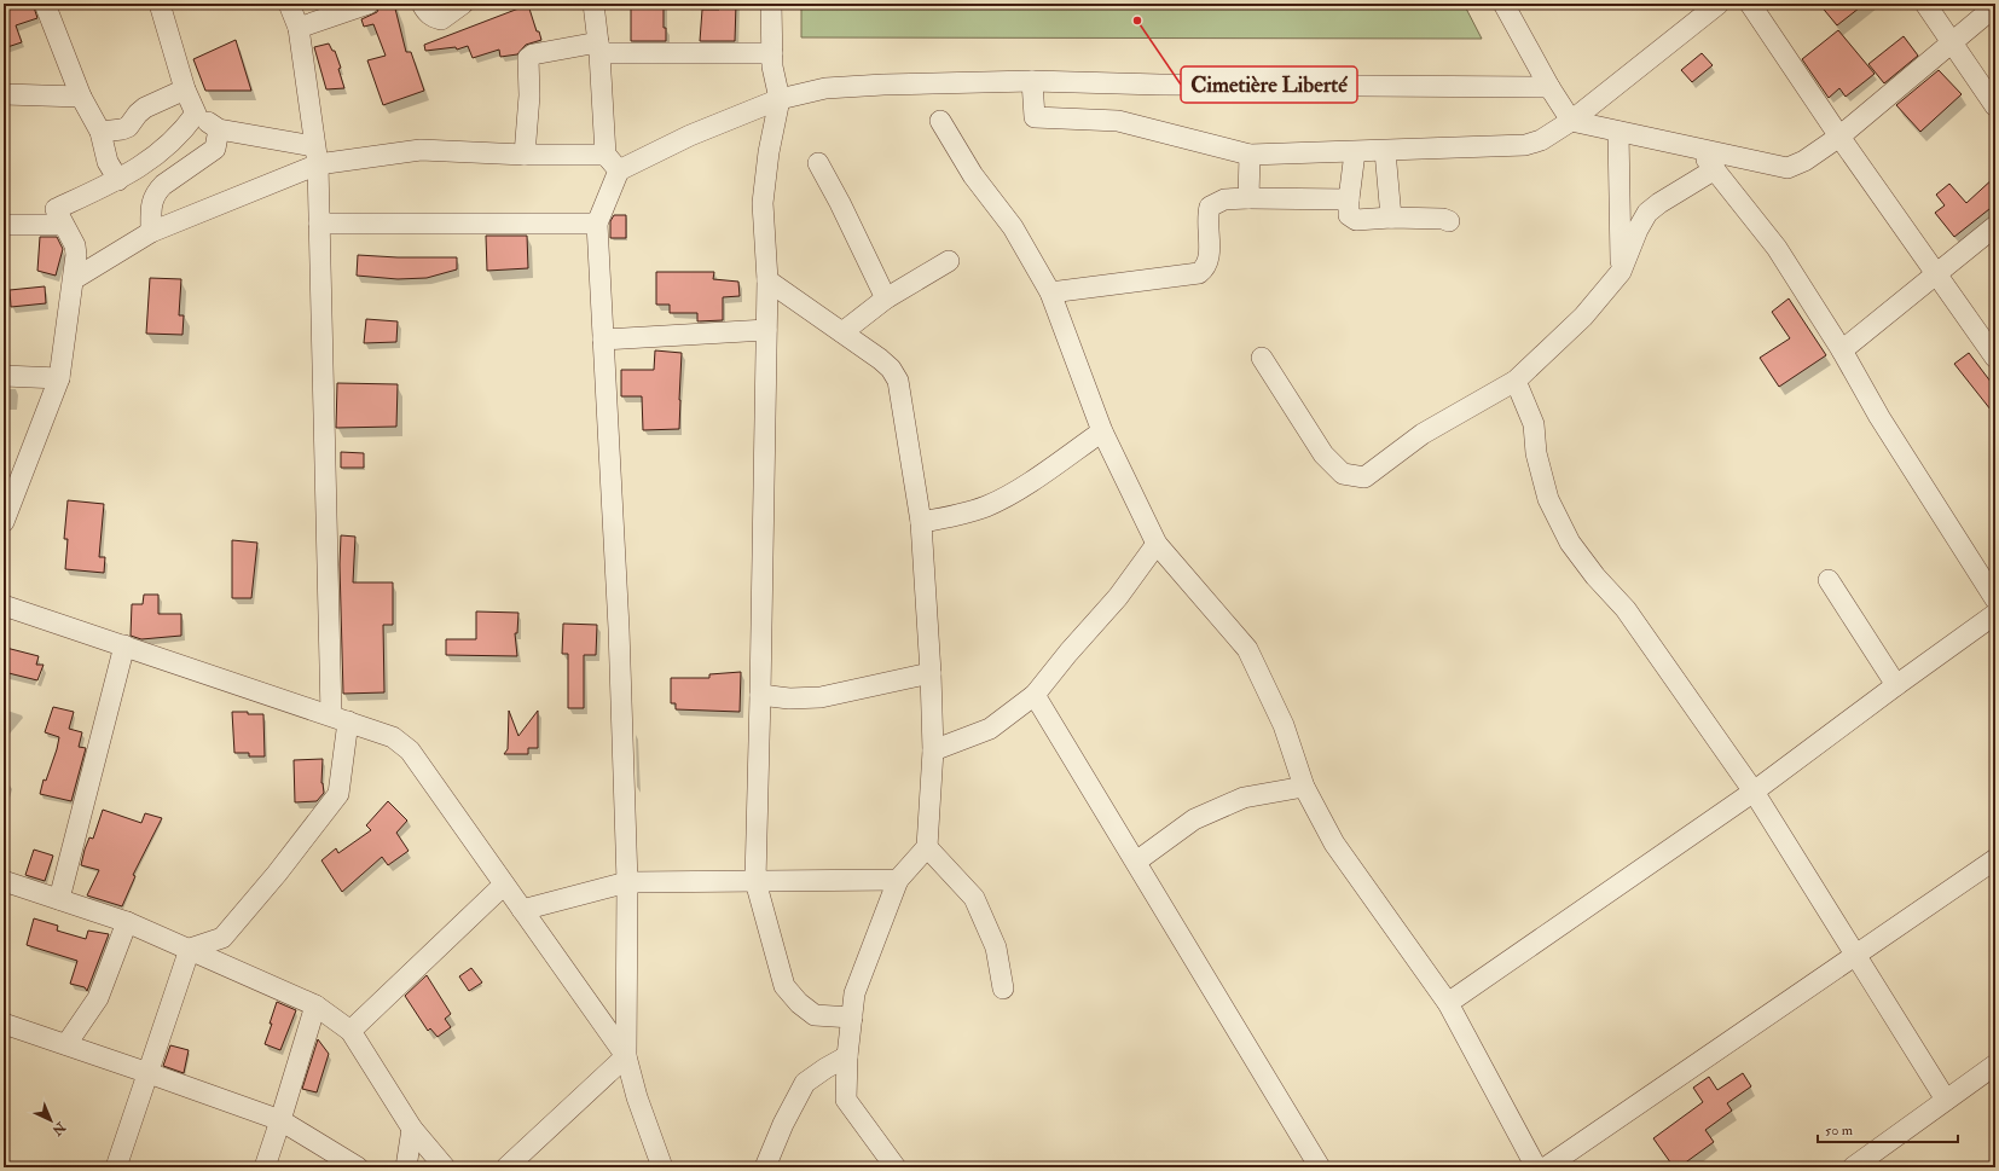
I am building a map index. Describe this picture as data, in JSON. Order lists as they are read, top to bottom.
{
  "places": ["Cimetière Liberté"],
  "scale_bar": "50 m",
  "north": "bottom right"
}
